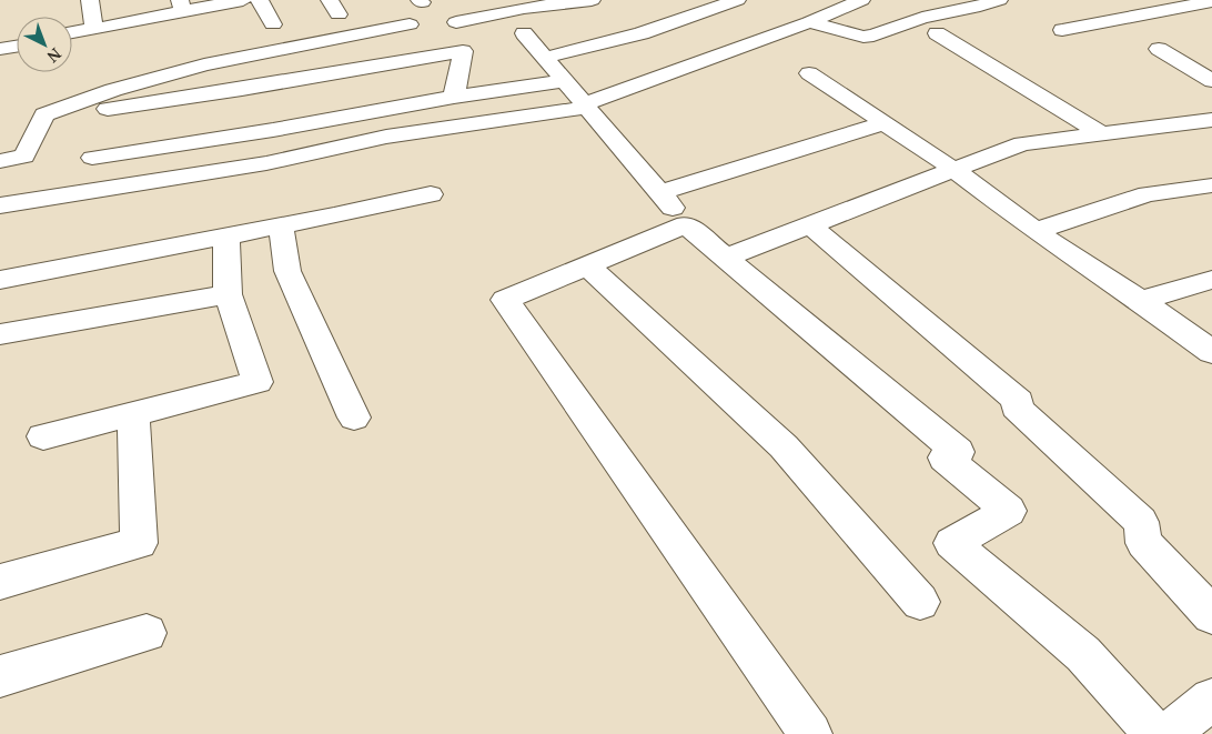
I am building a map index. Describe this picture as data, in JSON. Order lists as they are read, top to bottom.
{
  "north": "bottom right"
}
